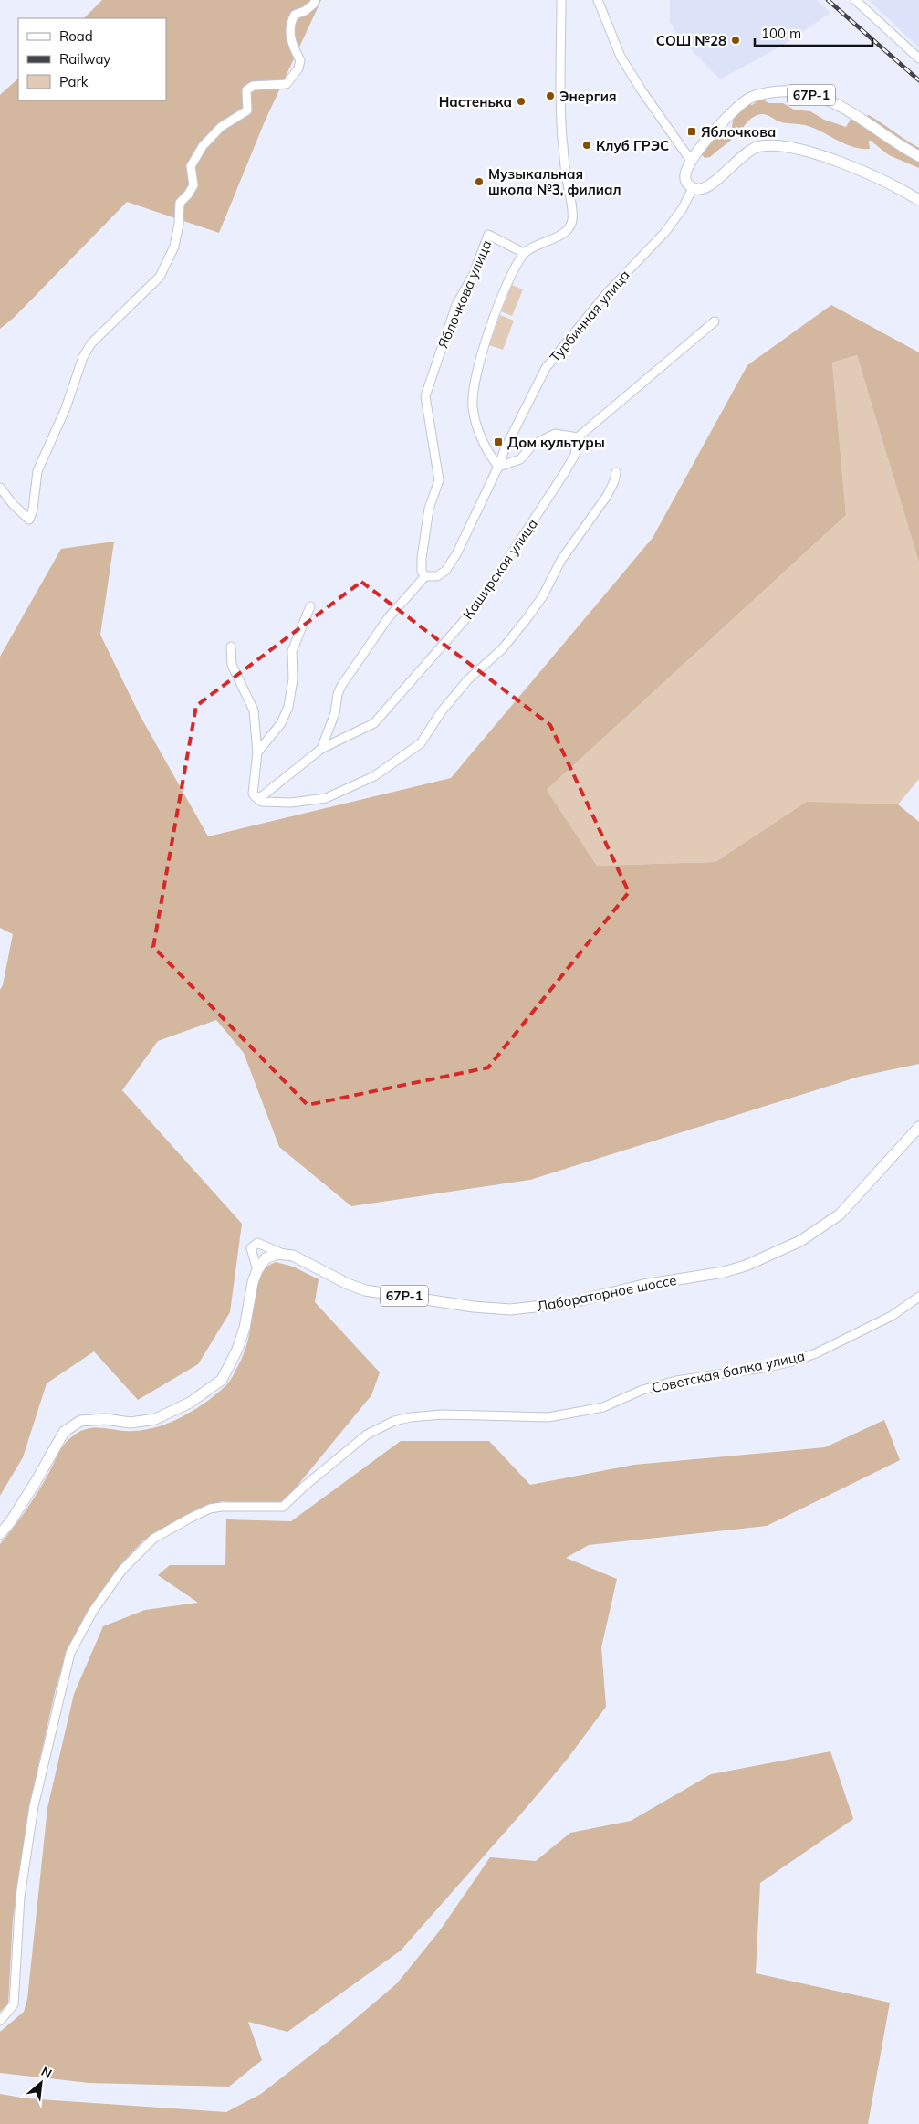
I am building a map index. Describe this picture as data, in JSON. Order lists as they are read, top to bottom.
{
  "streets": {
    "main road": ["67Р-1", "Лабораторное шоссе"],
    "street": [
      "Яблочкова улица",
      "Турбинная улица",
      "Каширская улица",
      "Советская балка улица"
    ]
  },
  "crossings": [
    ["67Р-1", "Турбинная улица"],
    ["Яблочкова улица", "Турбинная улица"],
    ["Турбинная улица", "Каширская улица"]
  ],
  "places": {
    "other": [
      "СОШ №28",
      "Энергия",
      "Настенька",
      "Клуб ГРЭС",
      "Музыкальная школа №3, филиал"
    ],
    "transit": ["Яблочкова", "Дом культуры"]
  },
  "legend": ["Road", "Railway", "Park"],
  "scale_bar": "100 m",
  "north": "top right"
}
